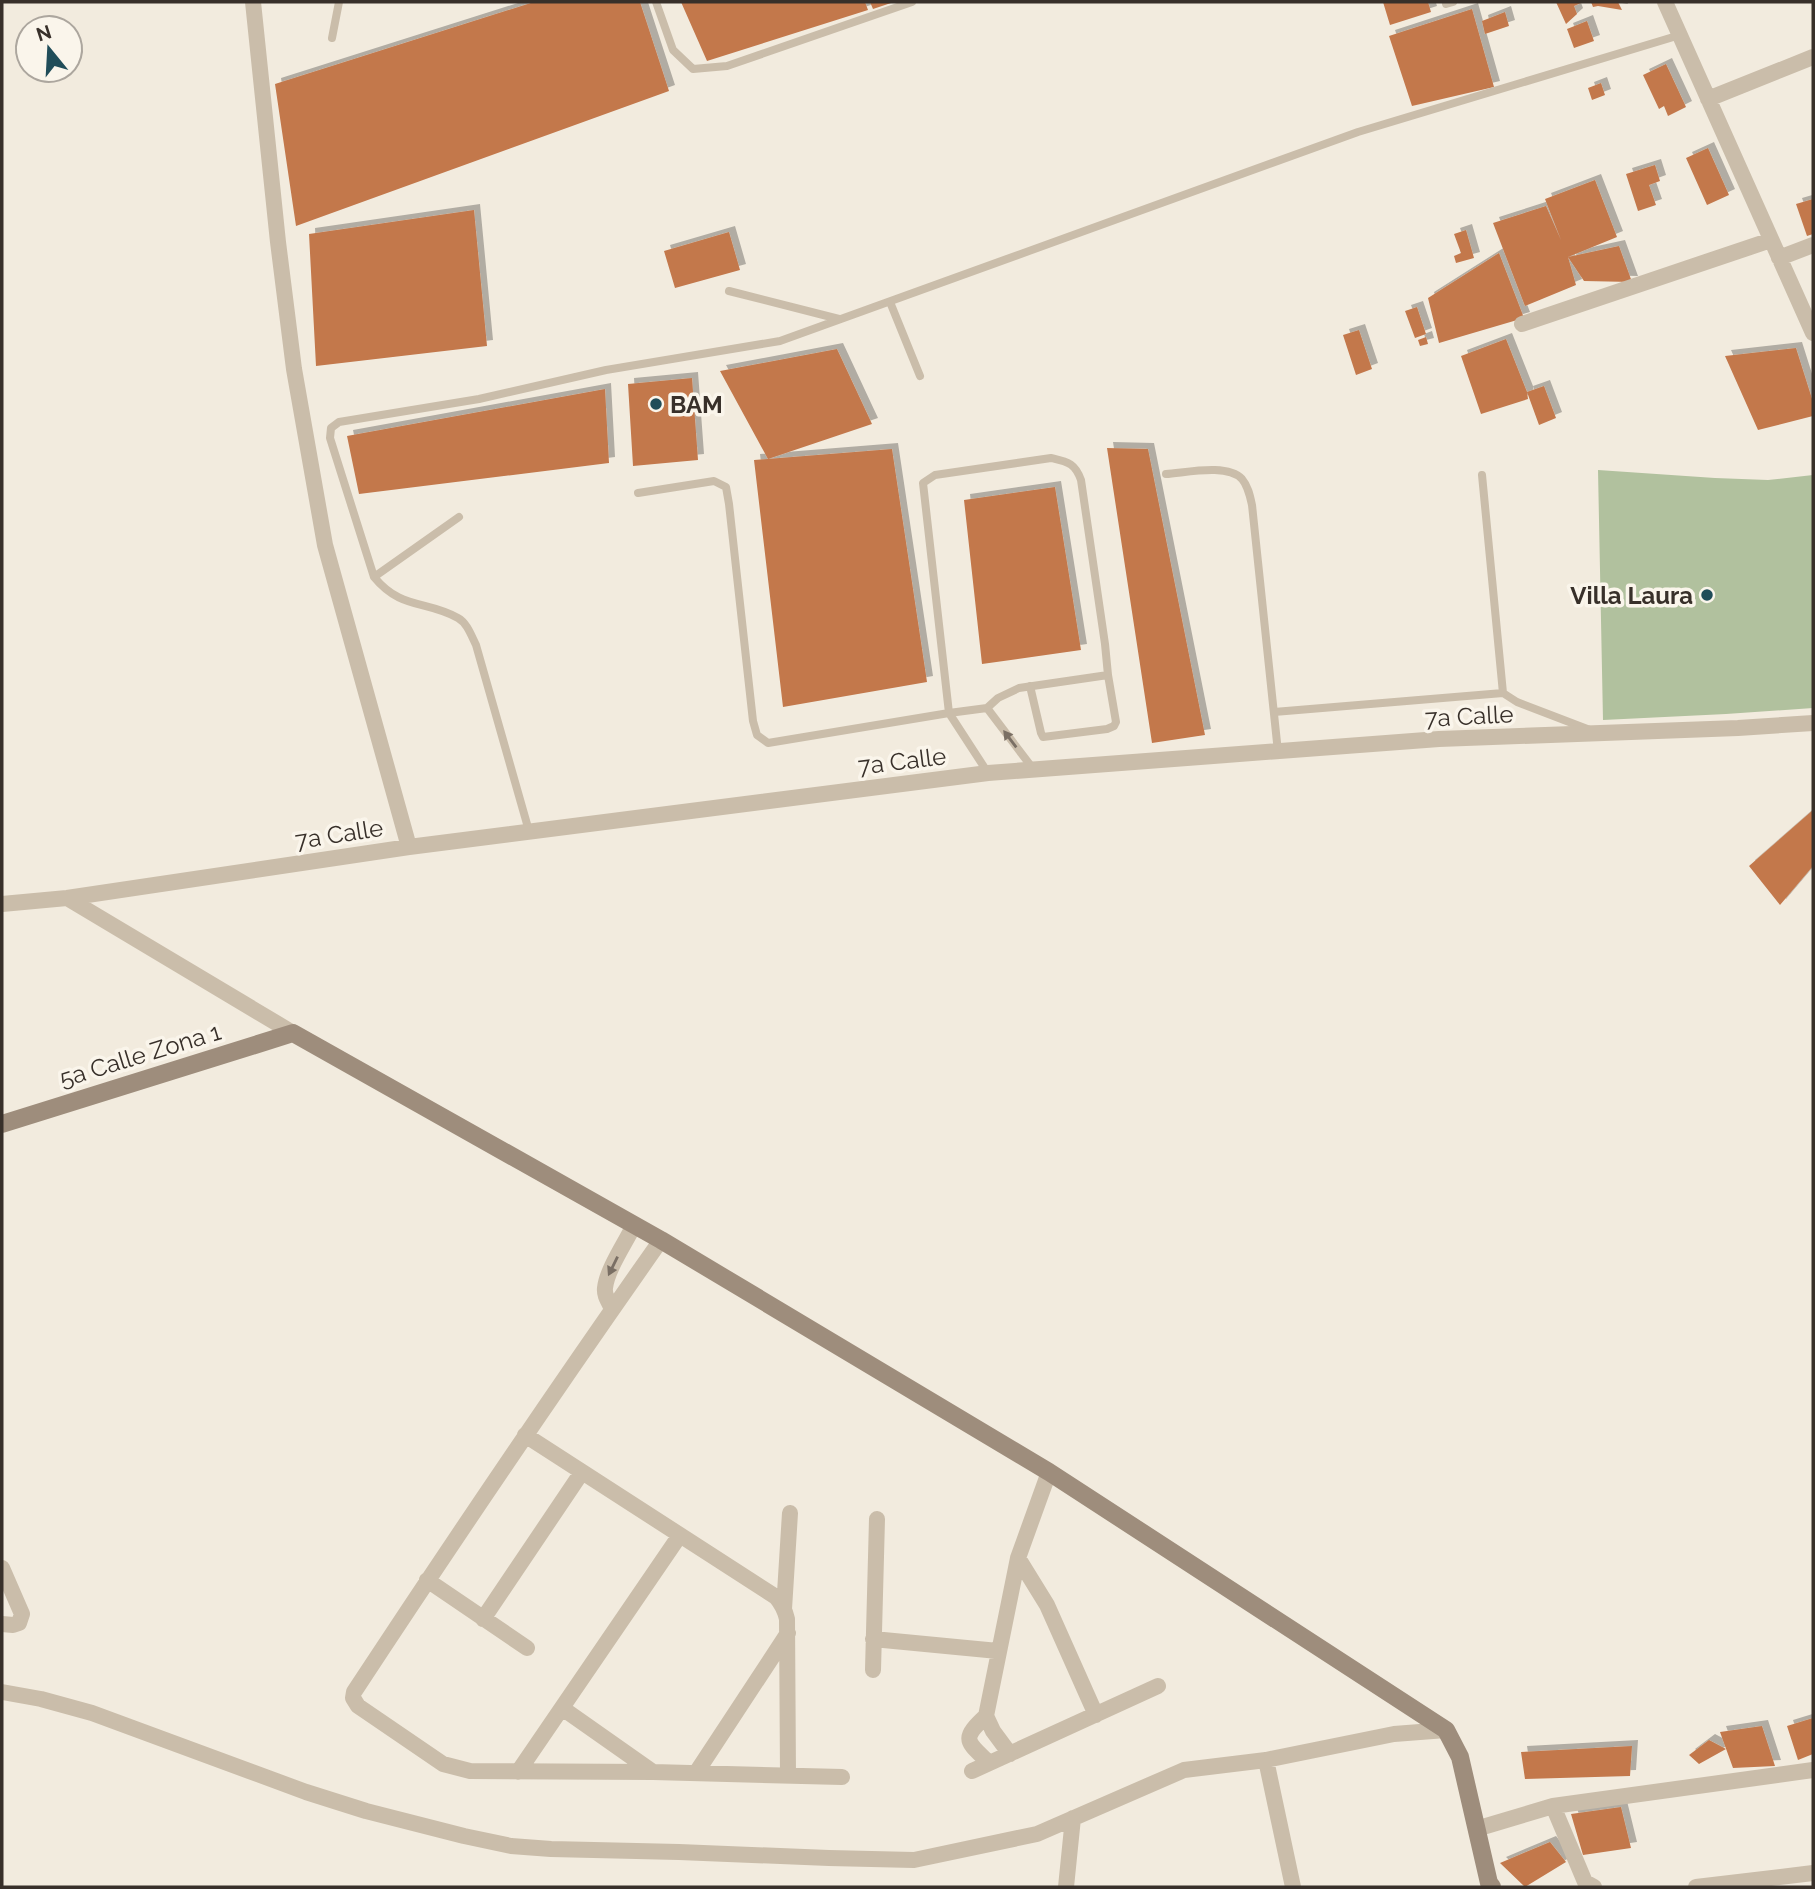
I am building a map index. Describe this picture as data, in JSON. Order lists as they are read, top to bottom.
{
  "streets": {
    "street": ["7a Calle", "5a Calle Zona 1"]
  },
  "places": ["BAM", "Villa Laura"],
  "north": "top"
}
